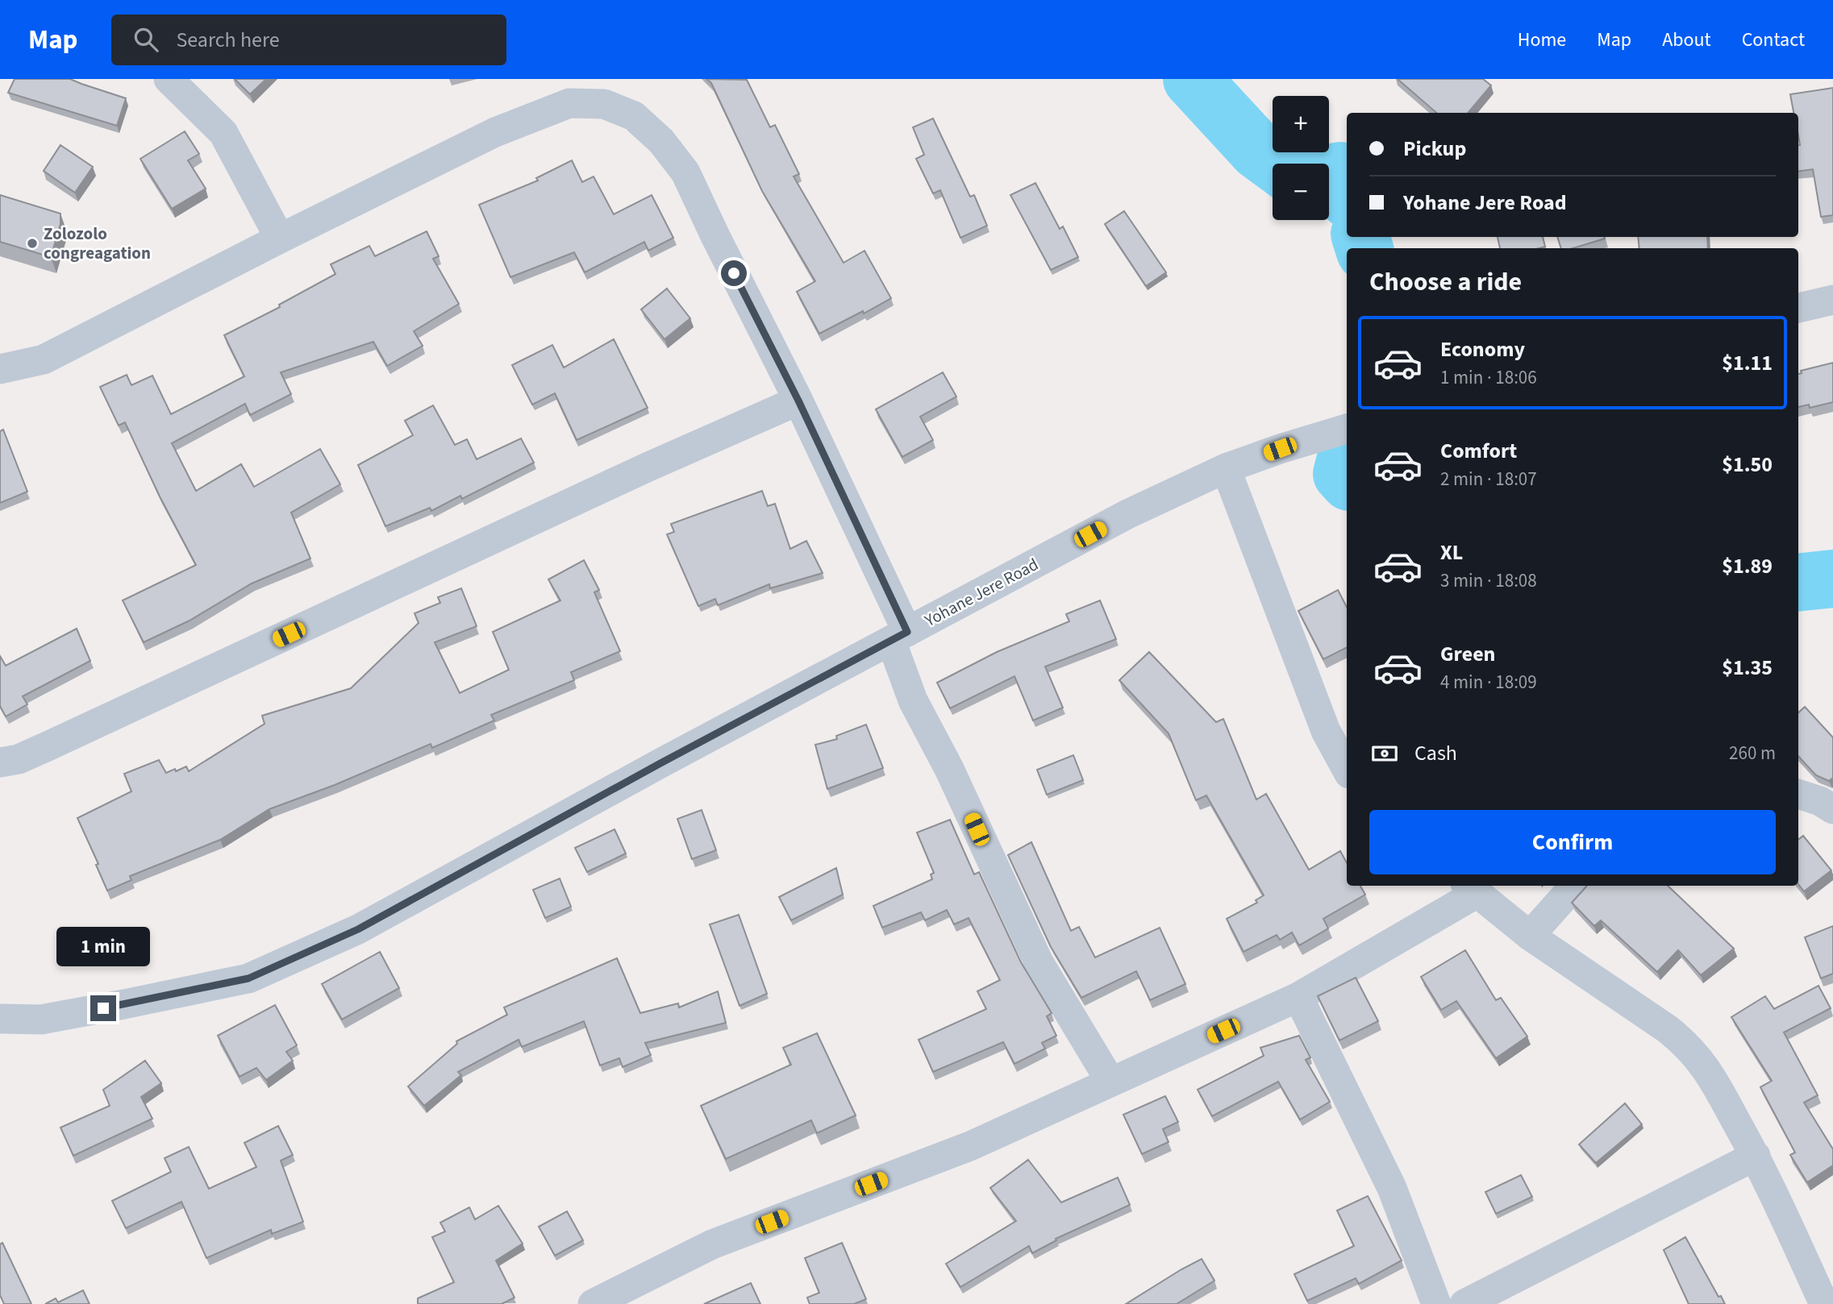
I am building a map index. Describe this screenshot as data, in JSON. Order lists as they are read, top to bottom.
{
  "streets": {
    "street": ["Yohane Jere Road"]
  },
  "places": ["Zolozolo congreagation"],
  "page": {
    "header": "Map",
    "search": "Search here",
    "nav": [
      "Home",
      "Map",
      "About",
      "Contact"
    ],
    "map_buttons": ["+", "−"],
    "banner": ["Pickup", "Yohane Jere Road"],
    "heading": "Choose a ride",
    "list": [
      {
        "name": "Economy",
        "note": "1 min · 18:06",
        "value": "$1.11"
      },
      {
        "name": "Comfort",
        "note": "2 min · 18:07",
        "value": "$1.50"
      },
      {
        "name": "XL",
        "note": "3 min · 18:08",
        "value": "$1.89"
      },
      {
        "name": "Green",
        "note": "4 min · 18:09",
        "value": "$1.35"
      }
    ],
    "pay": ["Cash", "260 m"],
    "buttons": "Confirm",
    "bubble": "1 min"
  }
}
